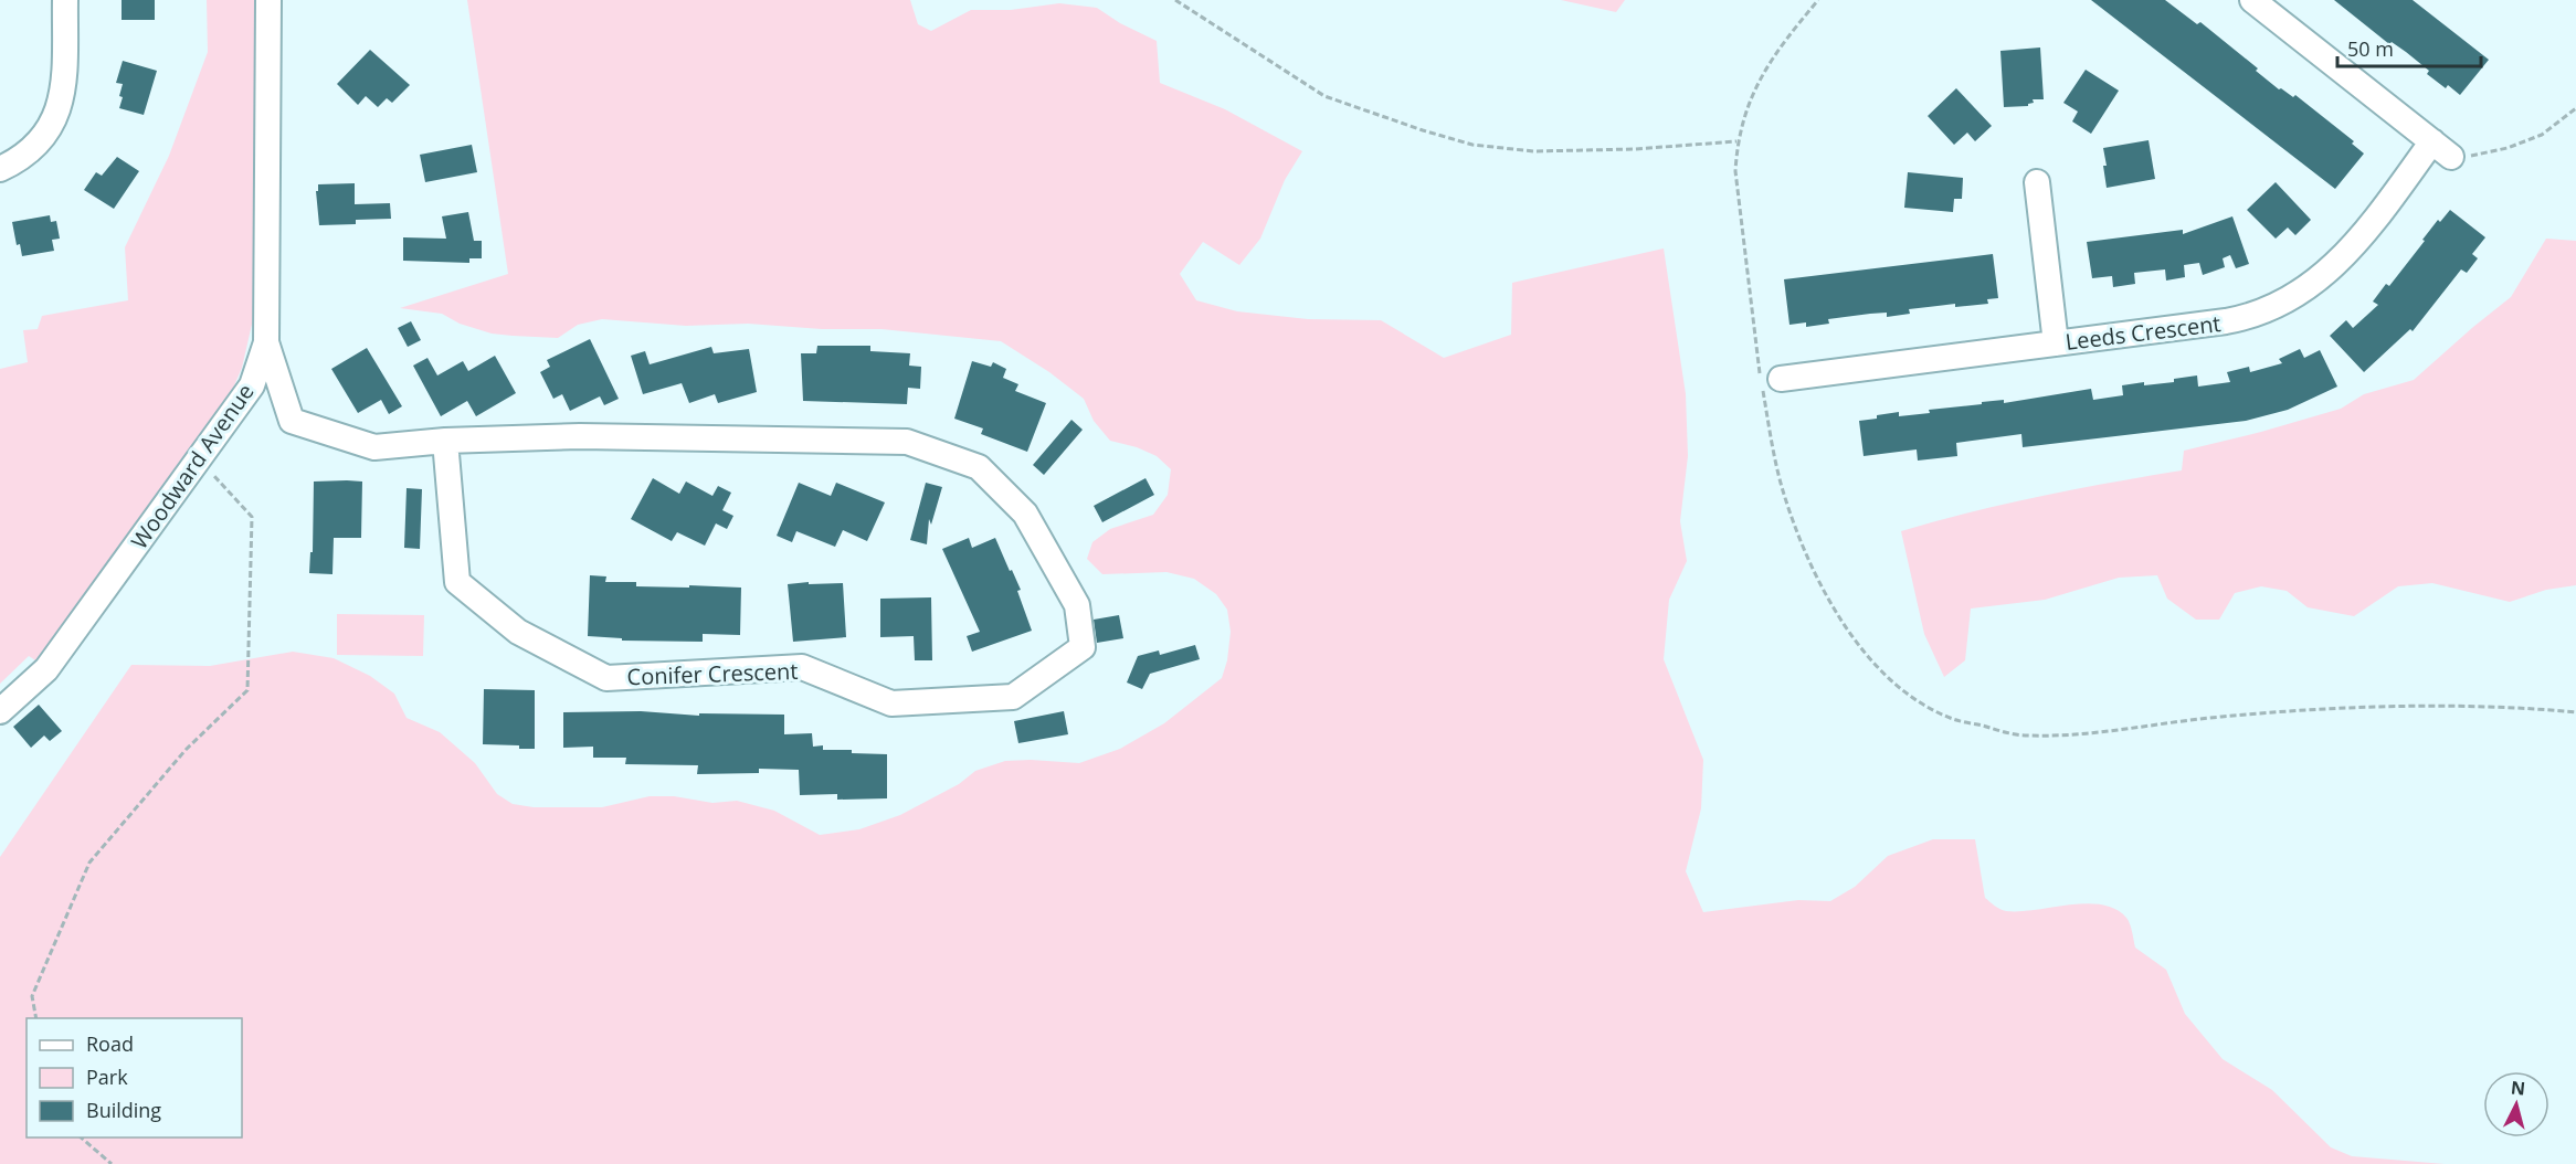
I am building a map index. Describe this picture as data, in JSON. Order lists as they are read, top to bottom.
{
  "streets": {
    "street": ["Leeds Crescent", "Woodward Avenue", "Conifer Crescent"]
  },
  "crossings": [
    ["Woodward Avenue", "Conifer Crescent"]
  ],
  "legend": ["Road", "Park", "Building"],
  "scale_bar": "50 m",
  "north": "top"
}
